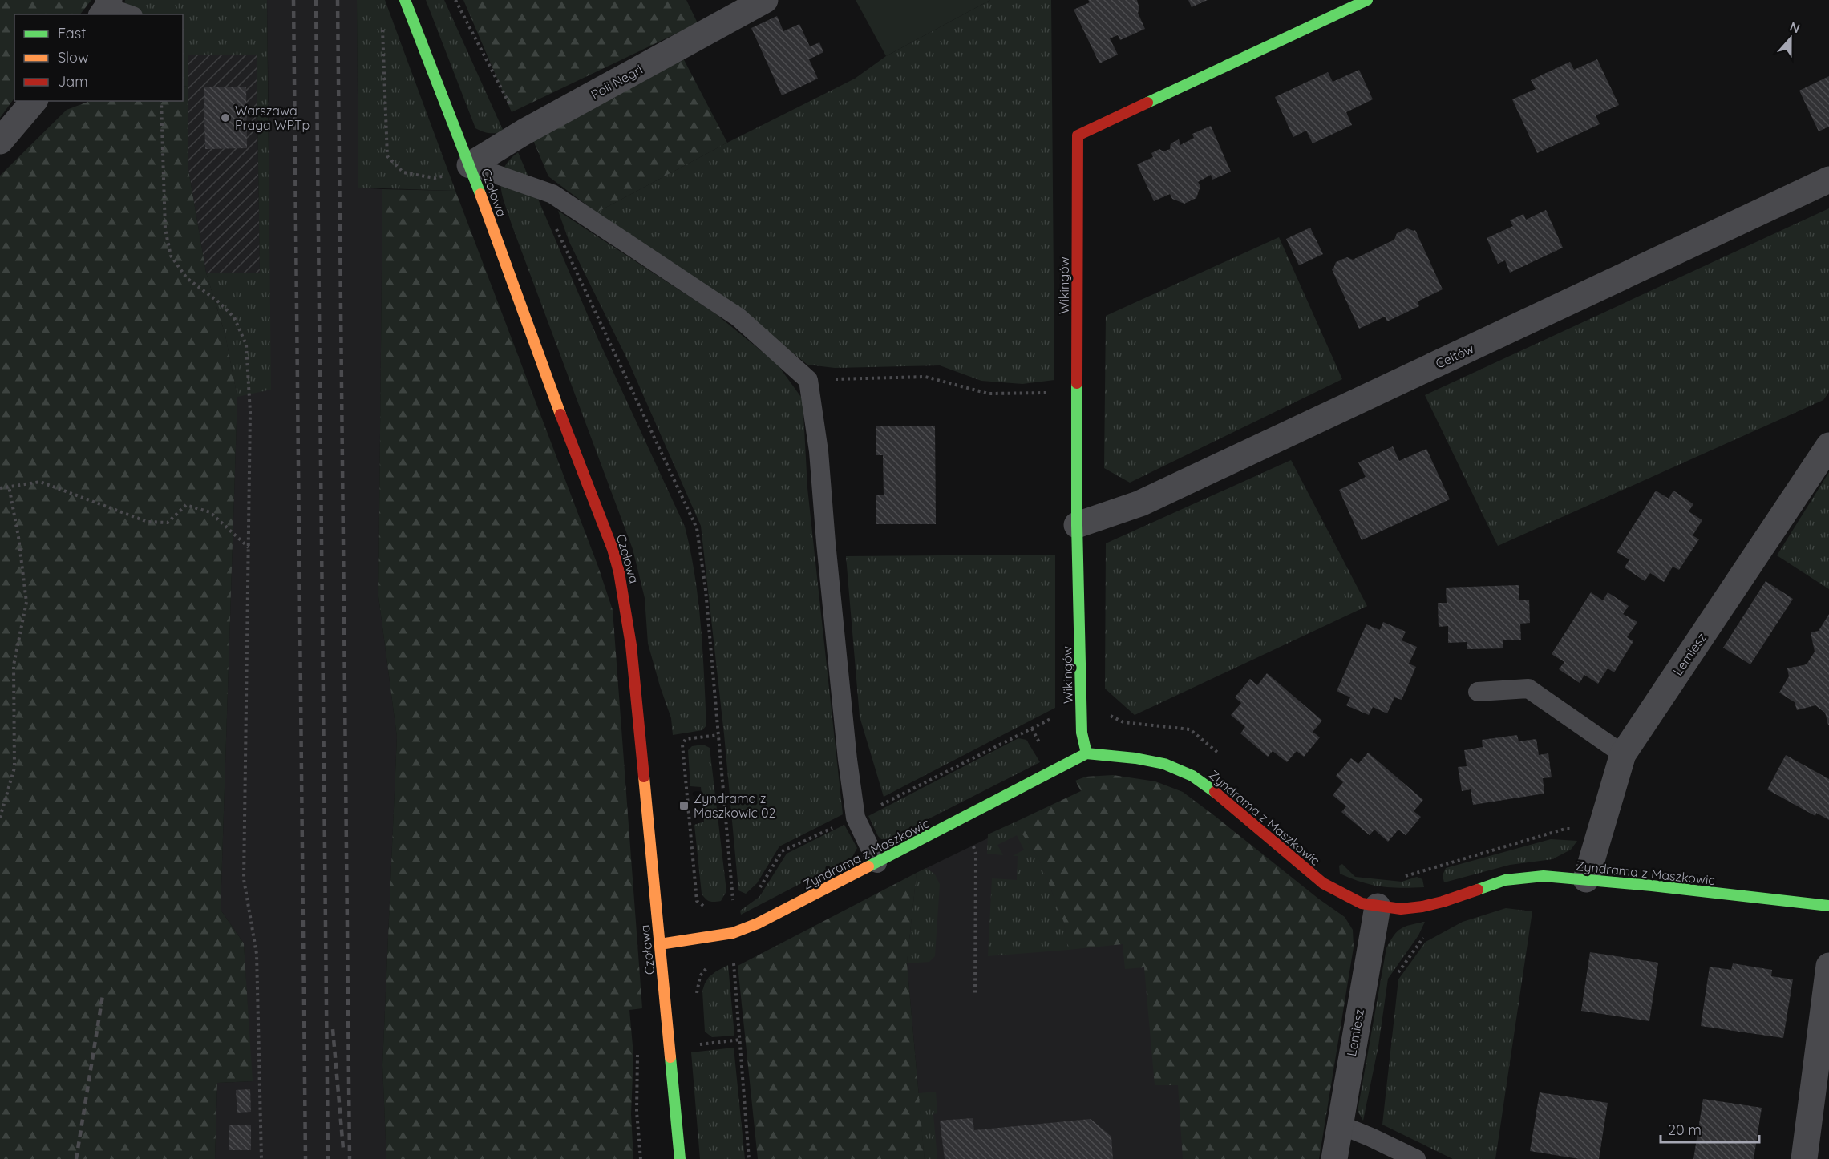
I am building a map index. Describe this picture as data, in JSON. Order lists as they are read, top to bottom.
{
  "streets": {
    "street": [
      "Poli Negri",
      "Czołowa",
      "Wikingów",
      "Celtów",
      "Lemiesz",
      "Zyndrama z Maszkowic"
    ]
  },
  "crossings": [
    ["Poli Negri", "Czołowa"],
    ["Czołowa", "Zyndrama z Maszkowic"],
    ["Wikingów", "Celtów"],
    ["Wikingów", "Zyndrama z Maszkowic"],
    ["Lemiesz", "Zyndrama z Maszkowic"]
  ],
  "places": {
    "other": ["Warszawa Praga WPTp"],
    "transit": ["Zyndrama z Maszkowic 02"]
  },
  "legend": ["Fast", "Slow", "Jam"],
  "scale_bar": "20 m",
  "north": "top"
}
